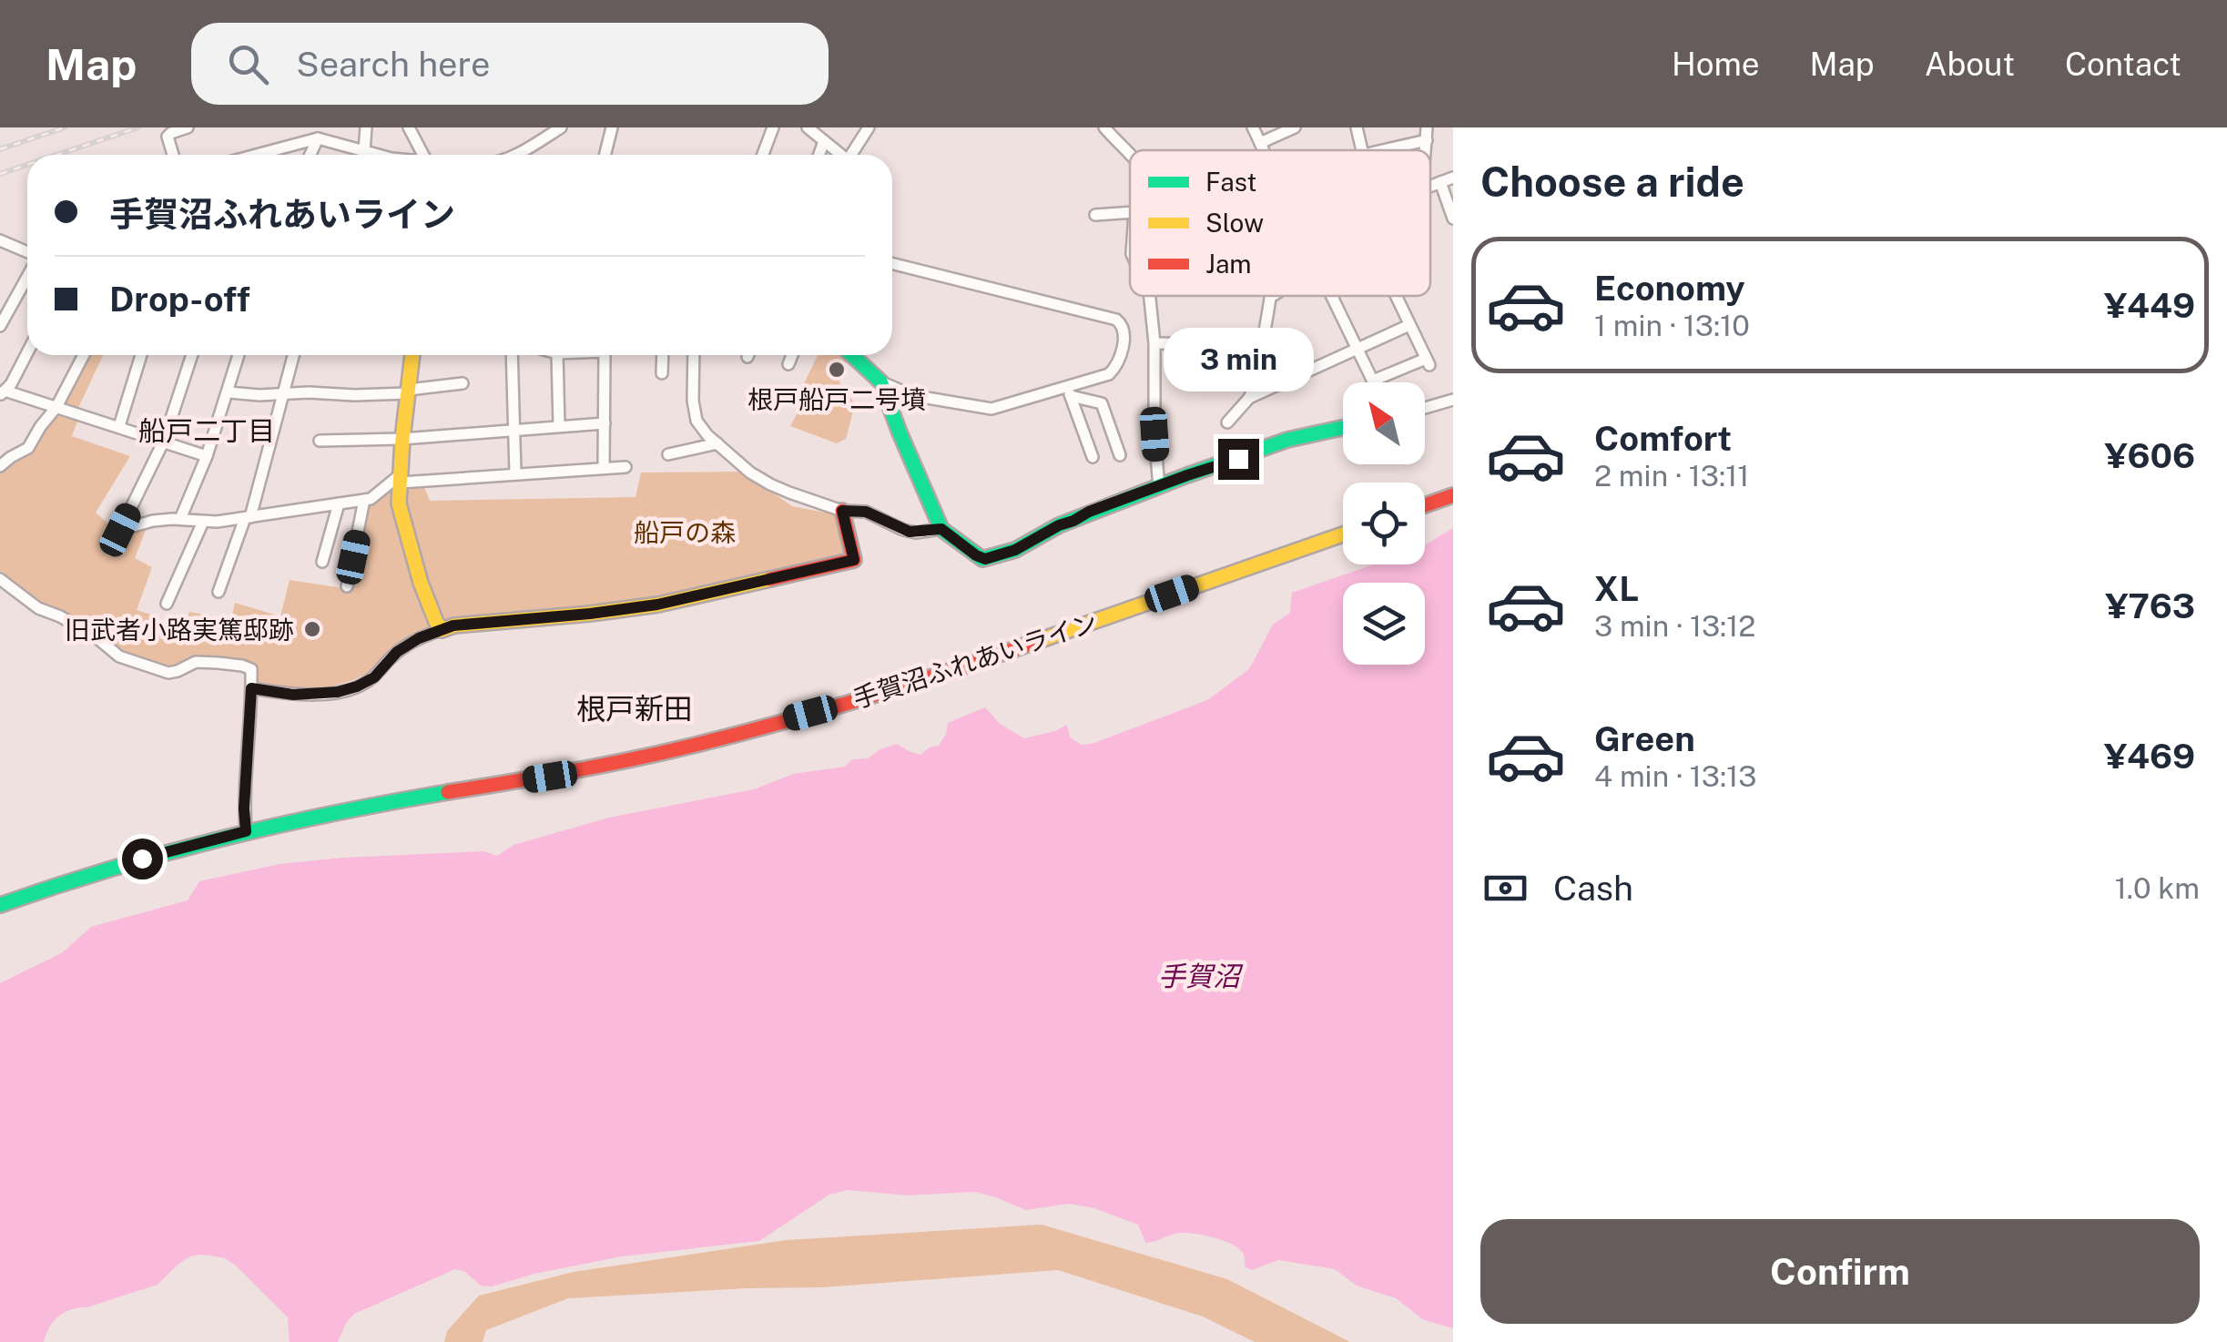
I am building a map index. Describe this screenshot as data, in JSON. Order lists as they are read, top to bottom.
{
  "streets": {
    "street": ["手賀沼ふれあいライン"]
  },
  "districts": ["船戸二丁目", "根戸新田"],
  "water": ["手賀沼"],
  "parks": ["船戸の森"],
  "places": ["根戸船戸二号墳", "旧武者小路実篤邸跡"],
  "legend": ["Fast", "Slow", "Jam"],
  "north": "top left",
  "page": {
    "header": "Map",
    "search": "Search here",
    "nav": [
      "Home",
      "Map",
      "About",
      "Contact"
    ],
    "heading": "Choose a ride",
    "banner": ["手賀沼ふれあいライン", "Drop-off"],
    "list": [
      {
        "name": "Economy",
        "note": "1 min · 13:10",
        "value": "¥449"
      },
      {
        "name": "Comfort",
        "note": "2 min · 13:11",
        "value": "¥606"
      },
      {
        "name": "XL",
        "note": "3 min · 13:12",
        "value": "¥763"
      },
      {
        "name": "Green",
        "note": "4 min · 13:13",
        "value": "¥469"
      }
    ],
    "bubble": "3 min",
    "pay": ["Cash", "1.0 km"],
    "buttons": "Confirm"
  }
}
